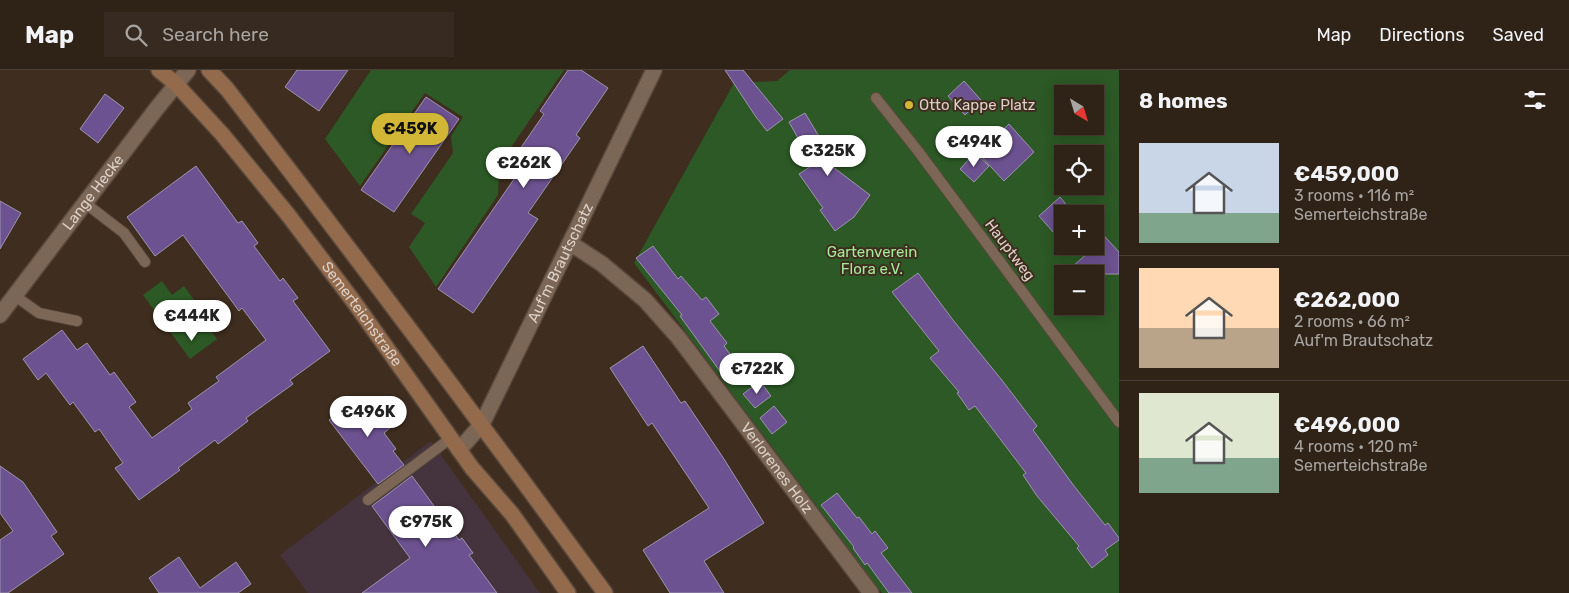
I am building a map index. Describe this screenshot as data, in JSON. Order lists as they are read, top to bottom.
{
  "streets": {
    "main road": ["Semerteichstraße"],
    "street": ["Lange Hecke", "Auf'm Brautschatz", "Verlorenes Holz"],
    "lane": ["Hauptweg"]
  },
  "crossings": [
    ["Lange Hecke", "Semerteichstraße"],
    ["Auf'm Brautschatz", "Semerteichstraße"],
    ["Auf'm Brautschatz", "Verlorenes Holz"]
  ],
  "parks": ["Gartenverein Flora e.V."],
  "places": ["Otto Kappe Platz"],
  "north": "bottom right",
  "page": {
    "header": "Map",
    "search": "Search here",
    "nav": ["Map", "Directions", "Saved"],
    "heading": "8 homes",
    "map_buttons": ["+", "−"],
    "price": [
      "€459K",
      "€494K",
      "€325K",
      "€262K",
      "€444K",
      "€722K",
      "€496K",
      "€975K"
    ],
    "list": [
      {
        "name": "€459,000",
        "note": "3 rooms · 116 m² · Semerteichstraße"
      },
      {
        "name": "€262,000",
        "note": "2 rooms · 66 m² · Auf'm Brautschatz"
      },
      {
        "name": "€496,000",
        "note": "4 rooms · 120 m² · Semerteichstraße"
      }
    ]
  }
}
